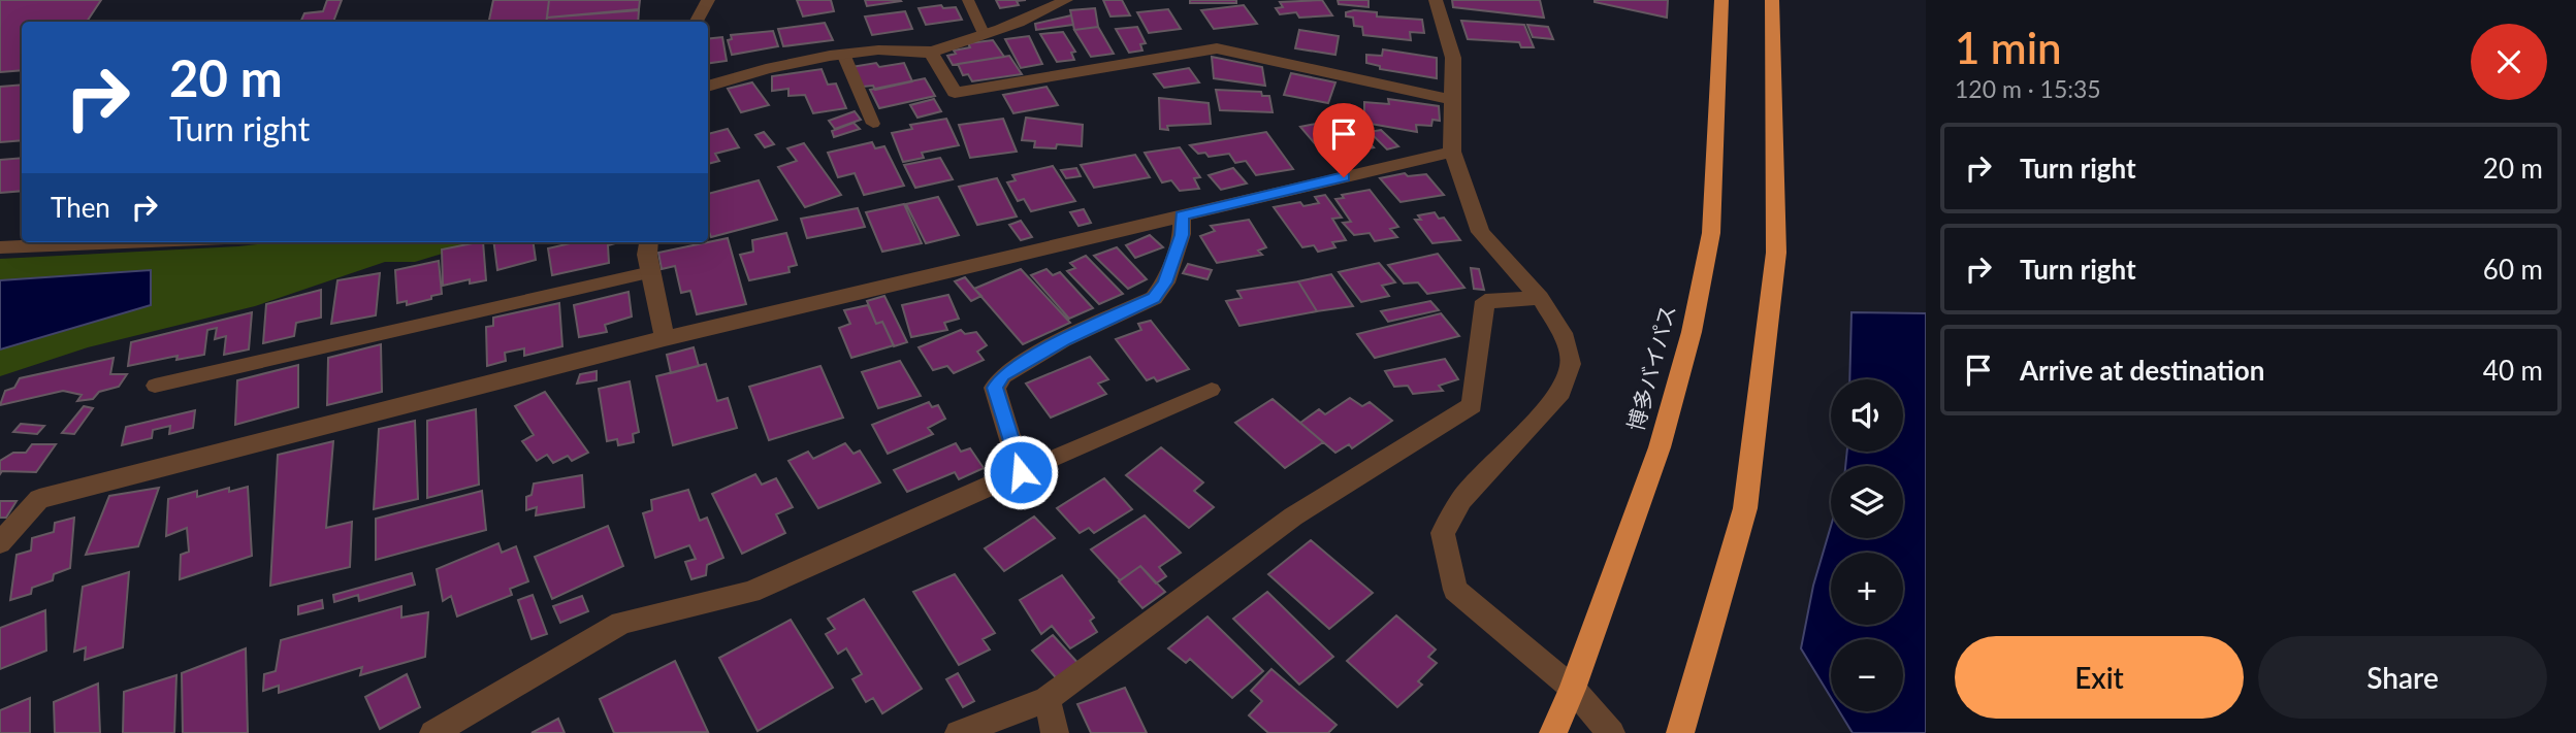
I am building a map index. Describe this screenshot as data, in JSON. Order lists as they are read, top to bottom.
{
  "streets": {
    "highway": ["博多バイパス"]
  },
  "page": {
    "heading": ["1 min", "120 m · 15:35"],
    "turn": ["20 m", "Turn right"],
    "list": [
      {
        "name": "Turn right",
        "value": "20 m"
      },
      {
        "name": "Turn right",
        "value": "60 m"
      },
      {
        "name": "Arrive at destination",
        "value": "40 m"
      }
    ],
    "then": "Then",
    "map_buttons": ["+", "−"],
    "buttons": ["Exit", "Share"]
  }
}
